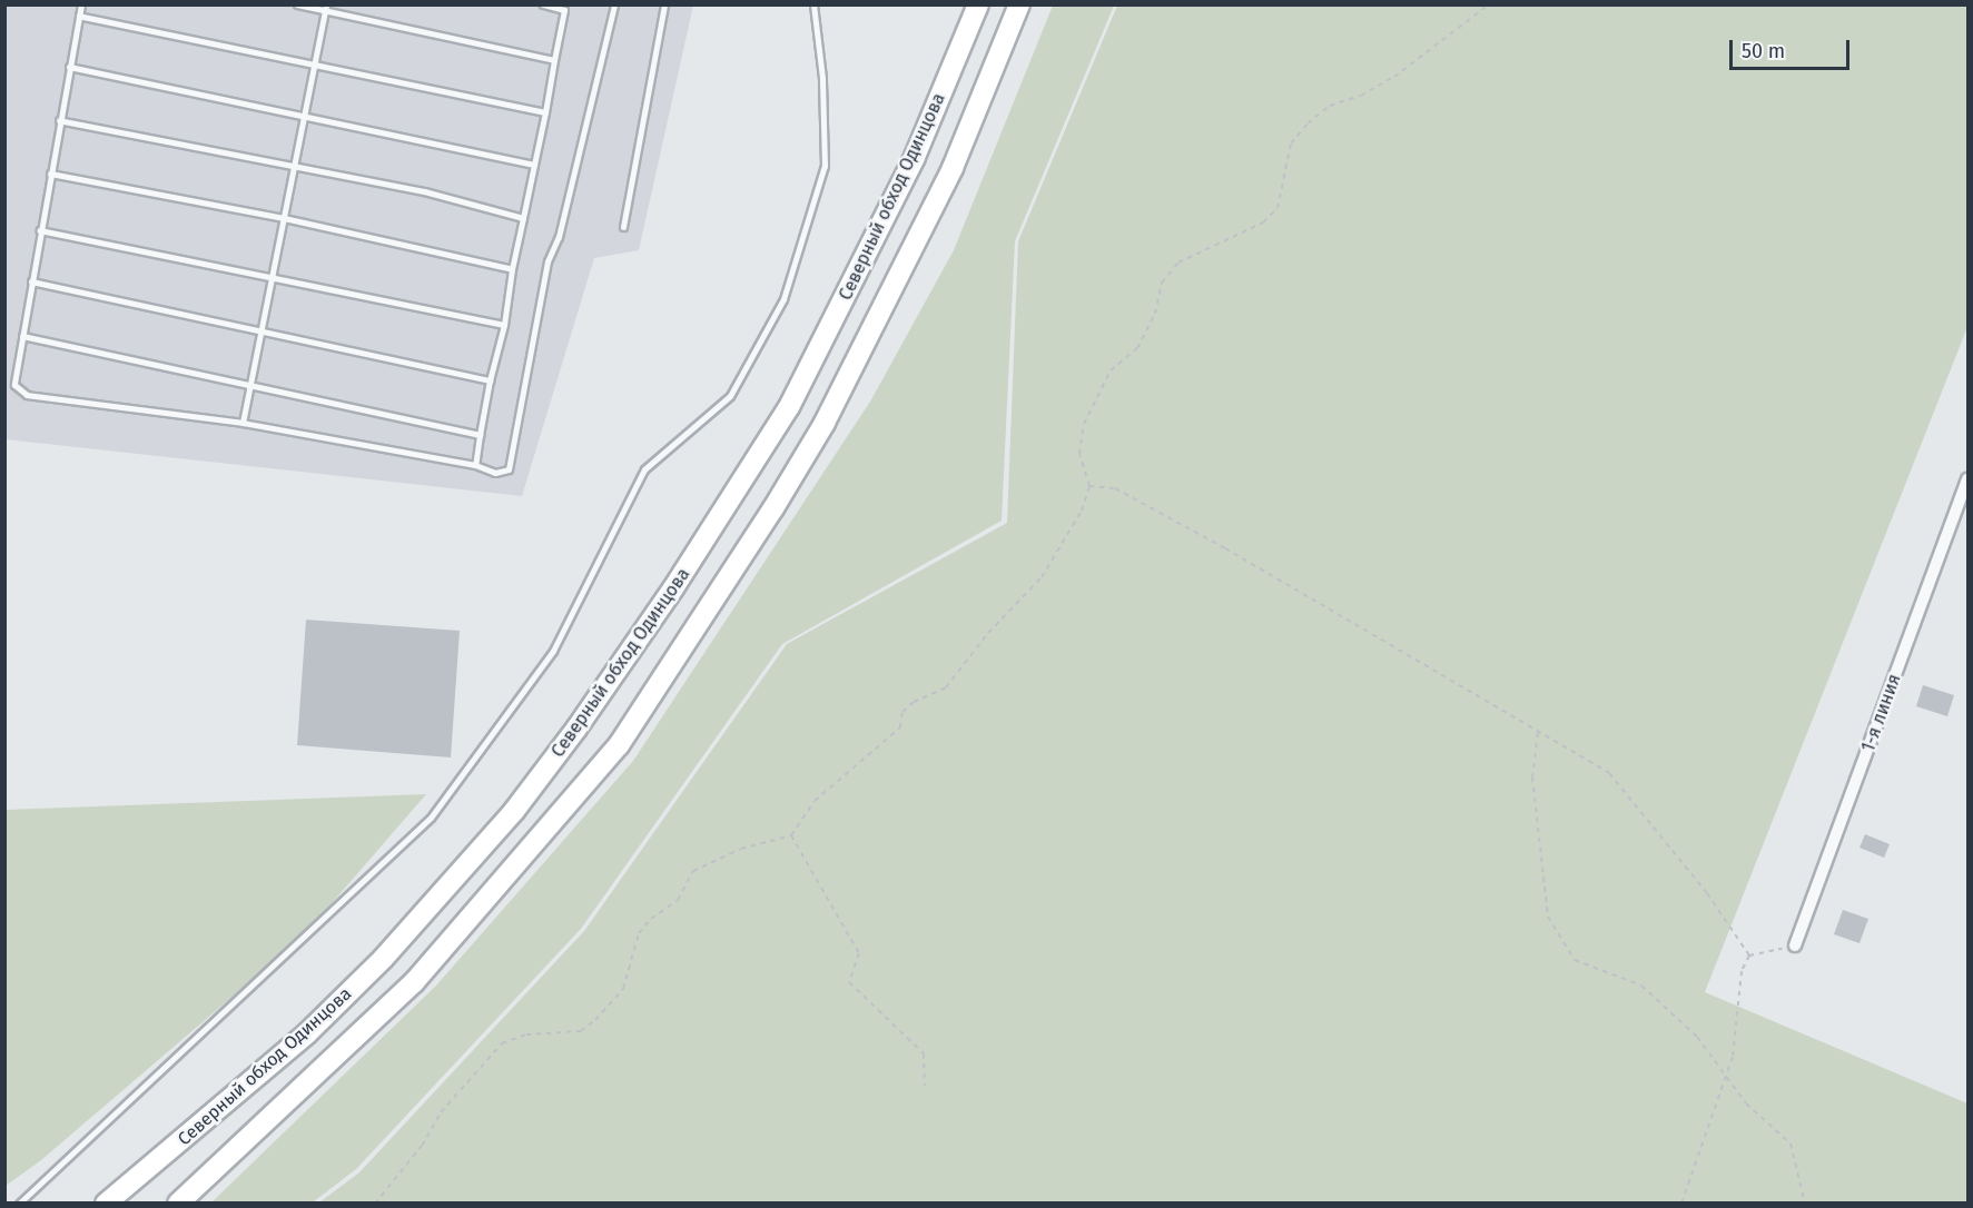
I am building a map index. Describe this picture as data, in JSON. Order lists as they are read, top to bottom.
{
  "streets": {
    "highway": ["Северный обход Одинцова"],
    "street": ["1-я линия"]
  },
  "scale_bar": "50 m"
}
